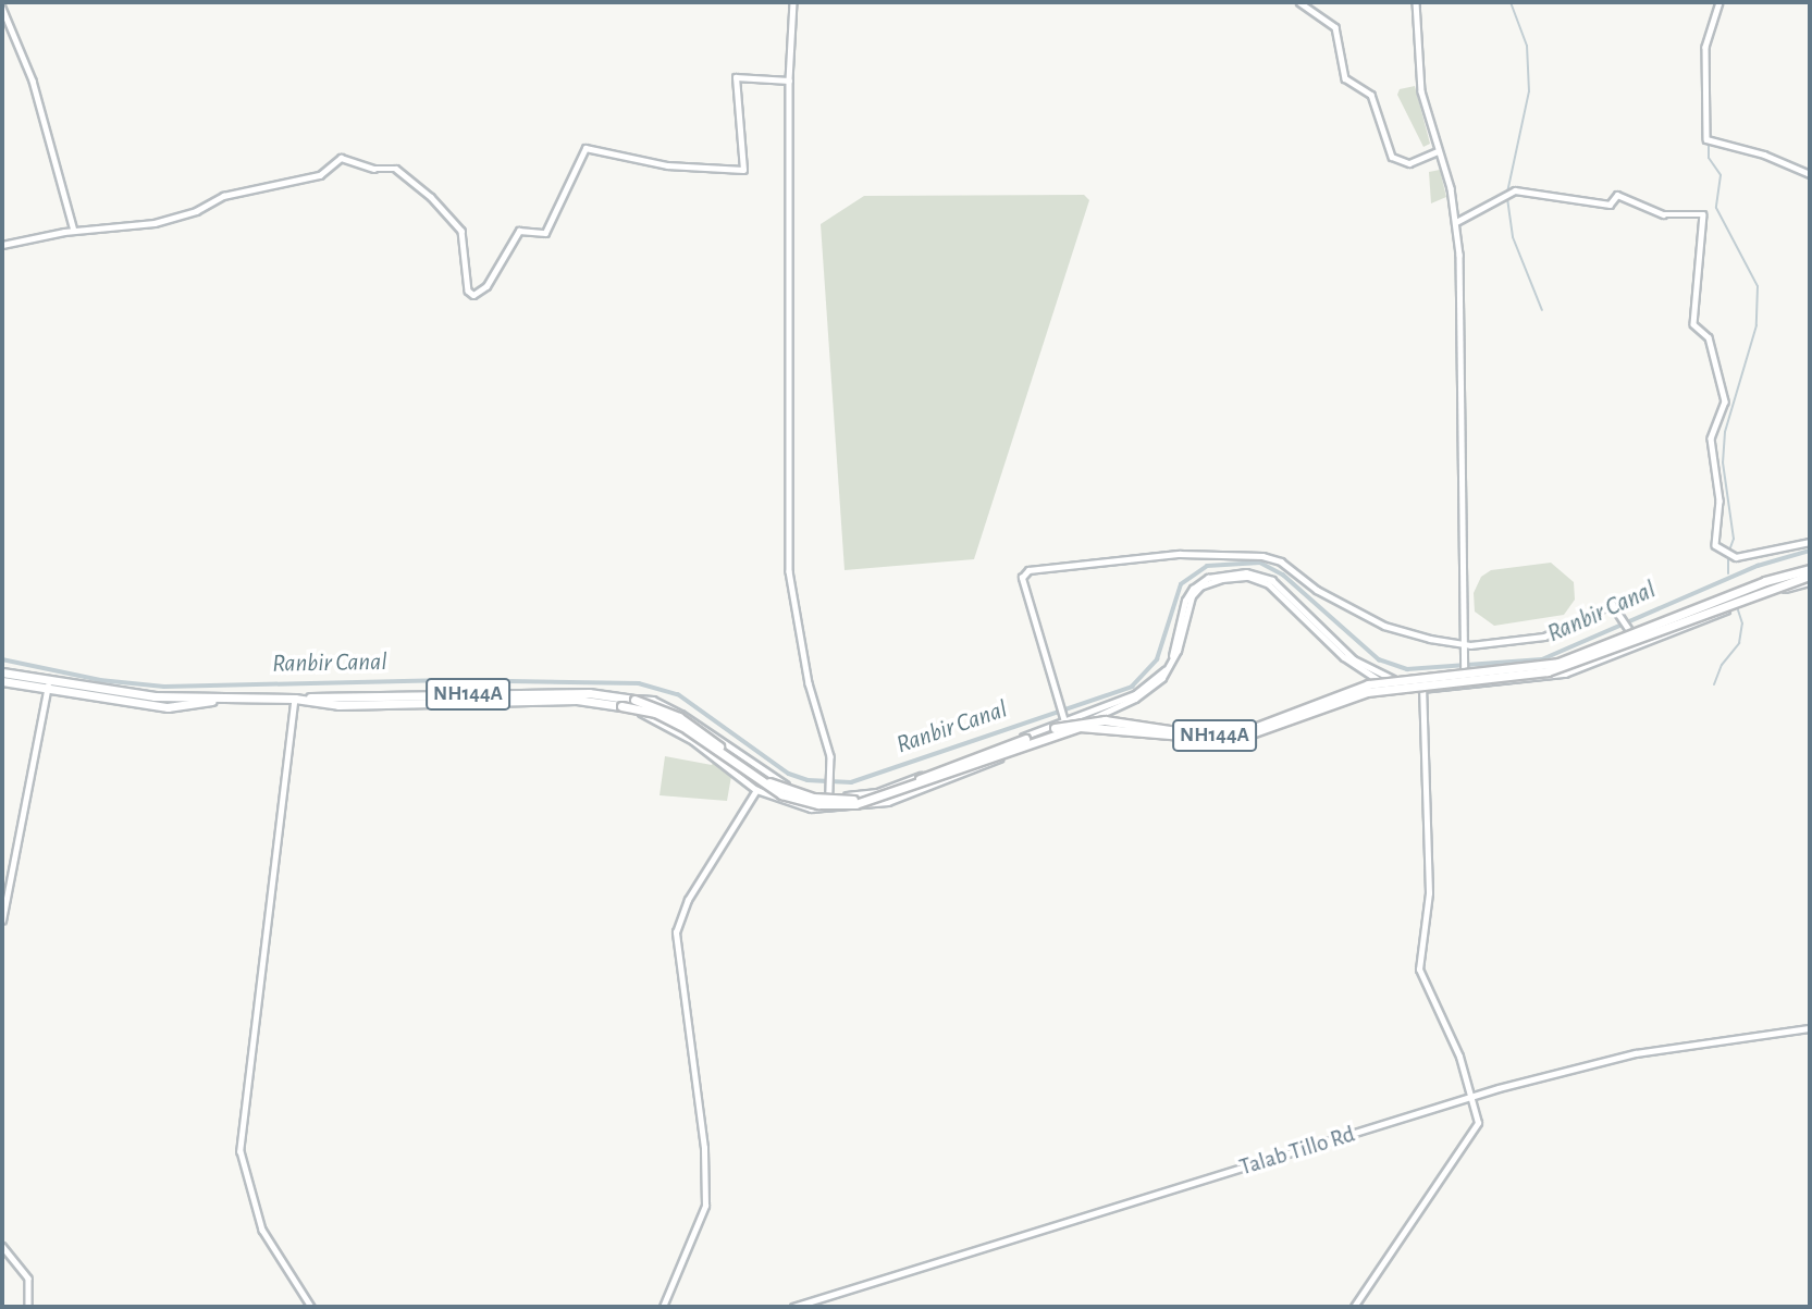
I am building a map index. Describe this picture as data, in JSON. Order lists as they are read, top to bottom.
{
  "streets": {
    "highway": ["NH144A"],
    "street": ["Talab Tillo Rd"]
  },
  "water": ["Ranbir Canal"]
}
